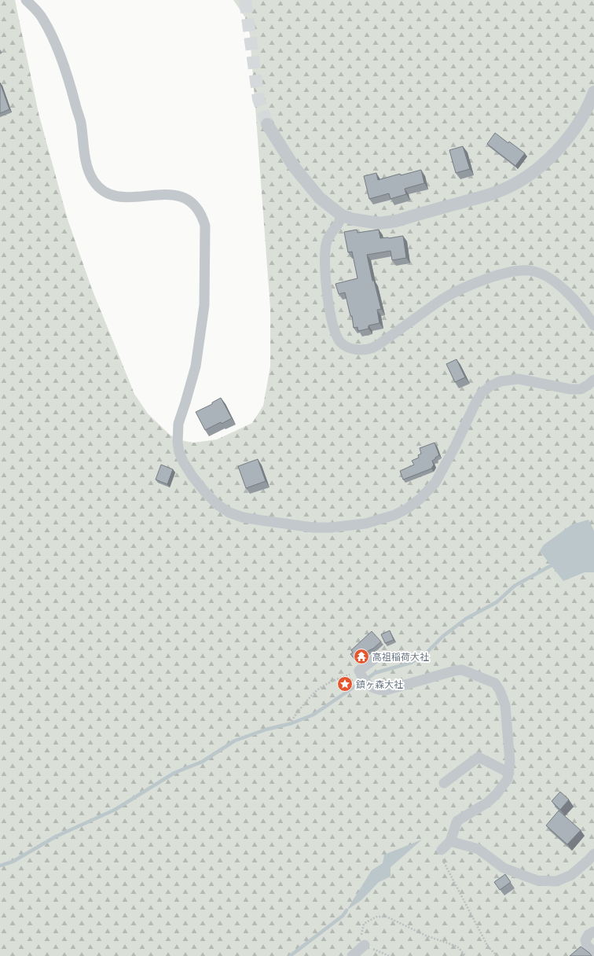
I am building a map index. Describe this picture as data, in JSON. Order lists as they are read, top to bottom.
{
  "places": {
    "temple": ["高祖稲荷大社"],
    "place": ["鎮ヶ森大社"]
  }
}
